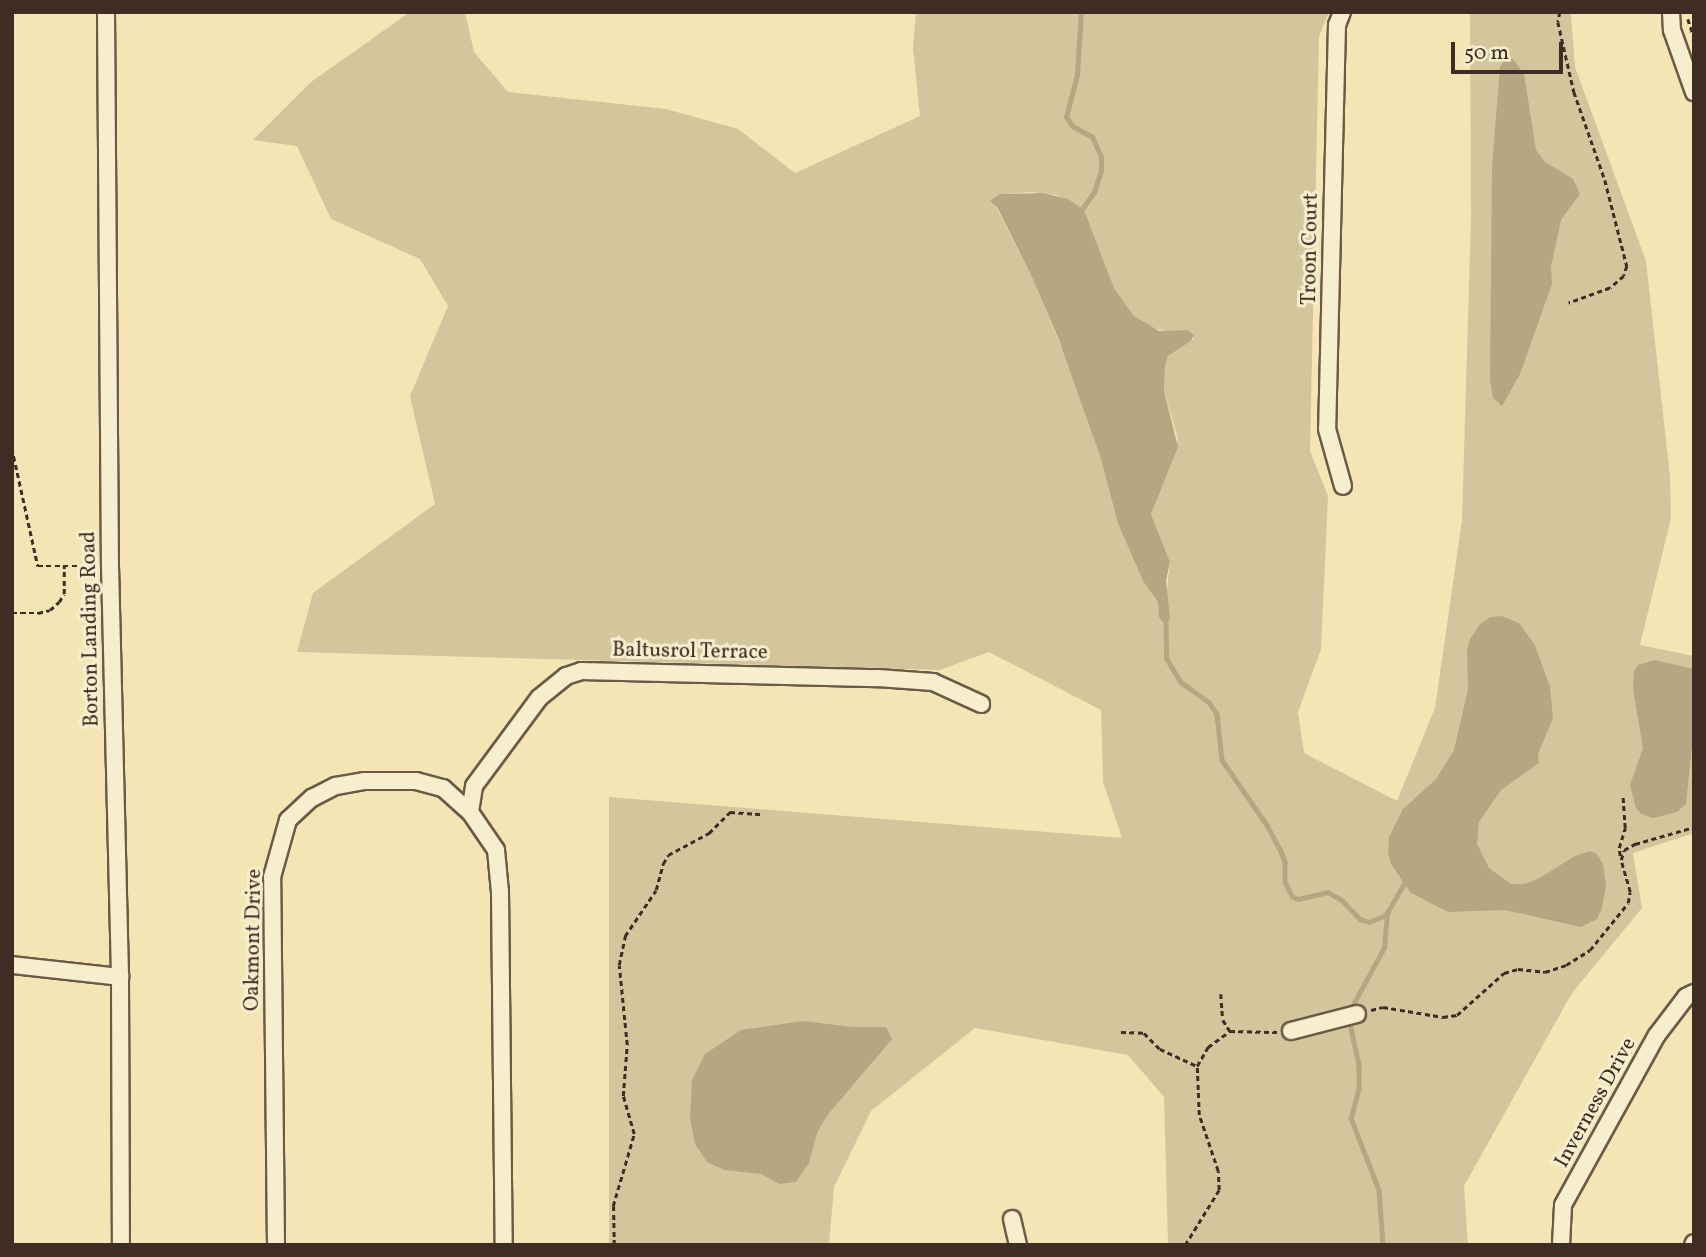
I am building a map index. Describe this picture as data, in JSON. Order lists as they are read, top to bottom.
{
  "streets": {
    "street": [
      "Troon Court",
      "Borton Landing Road",
      "Baltusrol Terrace",
      "Oakmont Drive",
      "Inverness Drive"
    ]
  },
  "crossings": [
    ["Baltusrol Terrace", "Oakmont Drive"]
  ],
  "scale_bar": "50 m"
}
